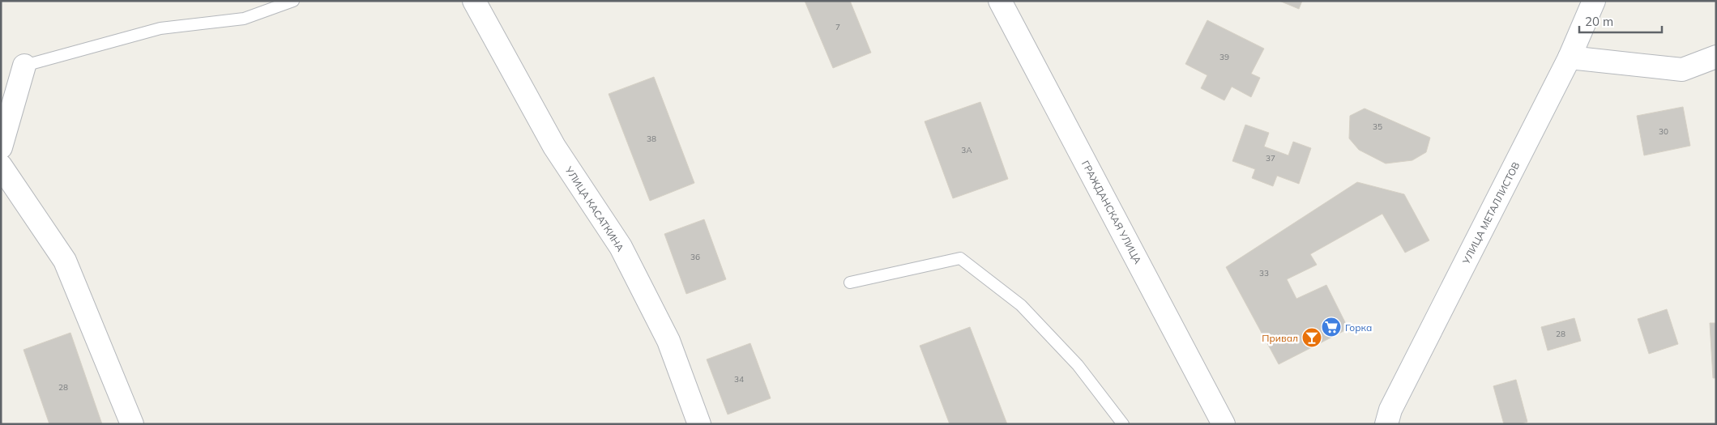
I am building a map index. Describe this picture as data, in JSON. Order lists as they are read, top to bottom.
{
  "streets": {
    "street": ["УЛИЦА КАСАТКИНА", "ГРАЖДАНСКАЯ УЛИЦА", "УЛИЦА МЕТАЛЛИСТОВ"]
  },
  "places": {
    "supermarket": ["Горка"],
    "bar": ["Привал"]
  },
  "house_numbers": [
    "7",
    "39",
    "35",
    "30",
    "38",
    "3А",
    "37",
    "36",
    "33",
    "28",
    "34",
    "28"
  ],
  "scale_bar": "20 m"
}
